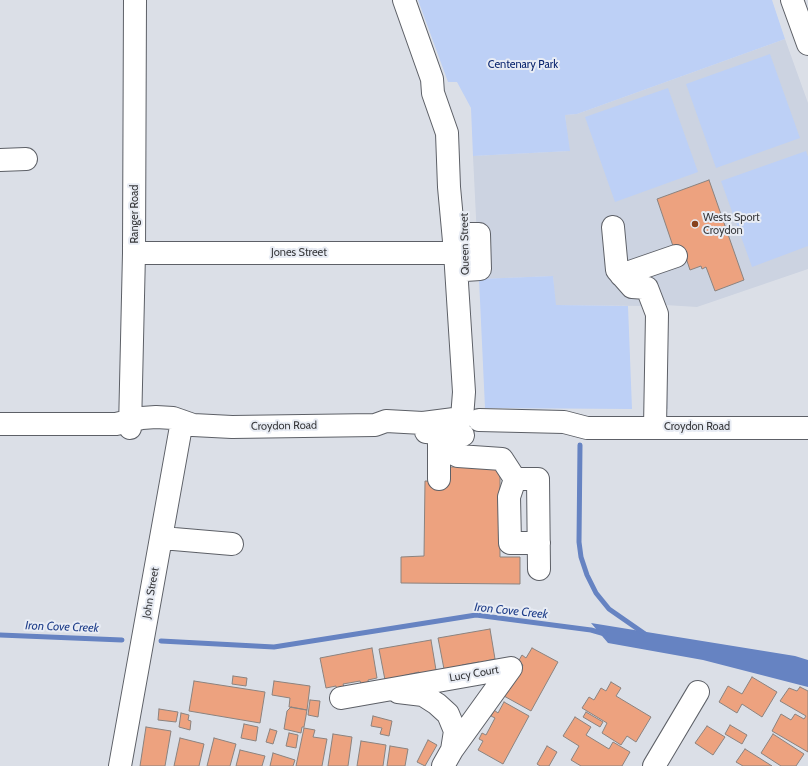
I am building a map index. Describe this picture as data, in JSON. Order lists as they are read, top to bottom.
{
  "streets": {
    "street": [
      "Ranger Road",
      "Queen Street",
      "Jones Street",
      "Croydon Road",
      "John Street",
      "Lucy Court"
    ]
  },
  "crossings": [
    ["Ranger Road", "Jones Street"],
    ["Ranger Road", "Croydon Road"],
    ["Queen Street", "Jones Street"],
    ["Queen Street", "Croydon Road"],
    ["Croydon Road", "John Street"]
  ],
  "water": ["Iron Cove Creek"],
  "parks": ["Centenary Park"],
  "places": ["Wests Sport Croydon"]
}
